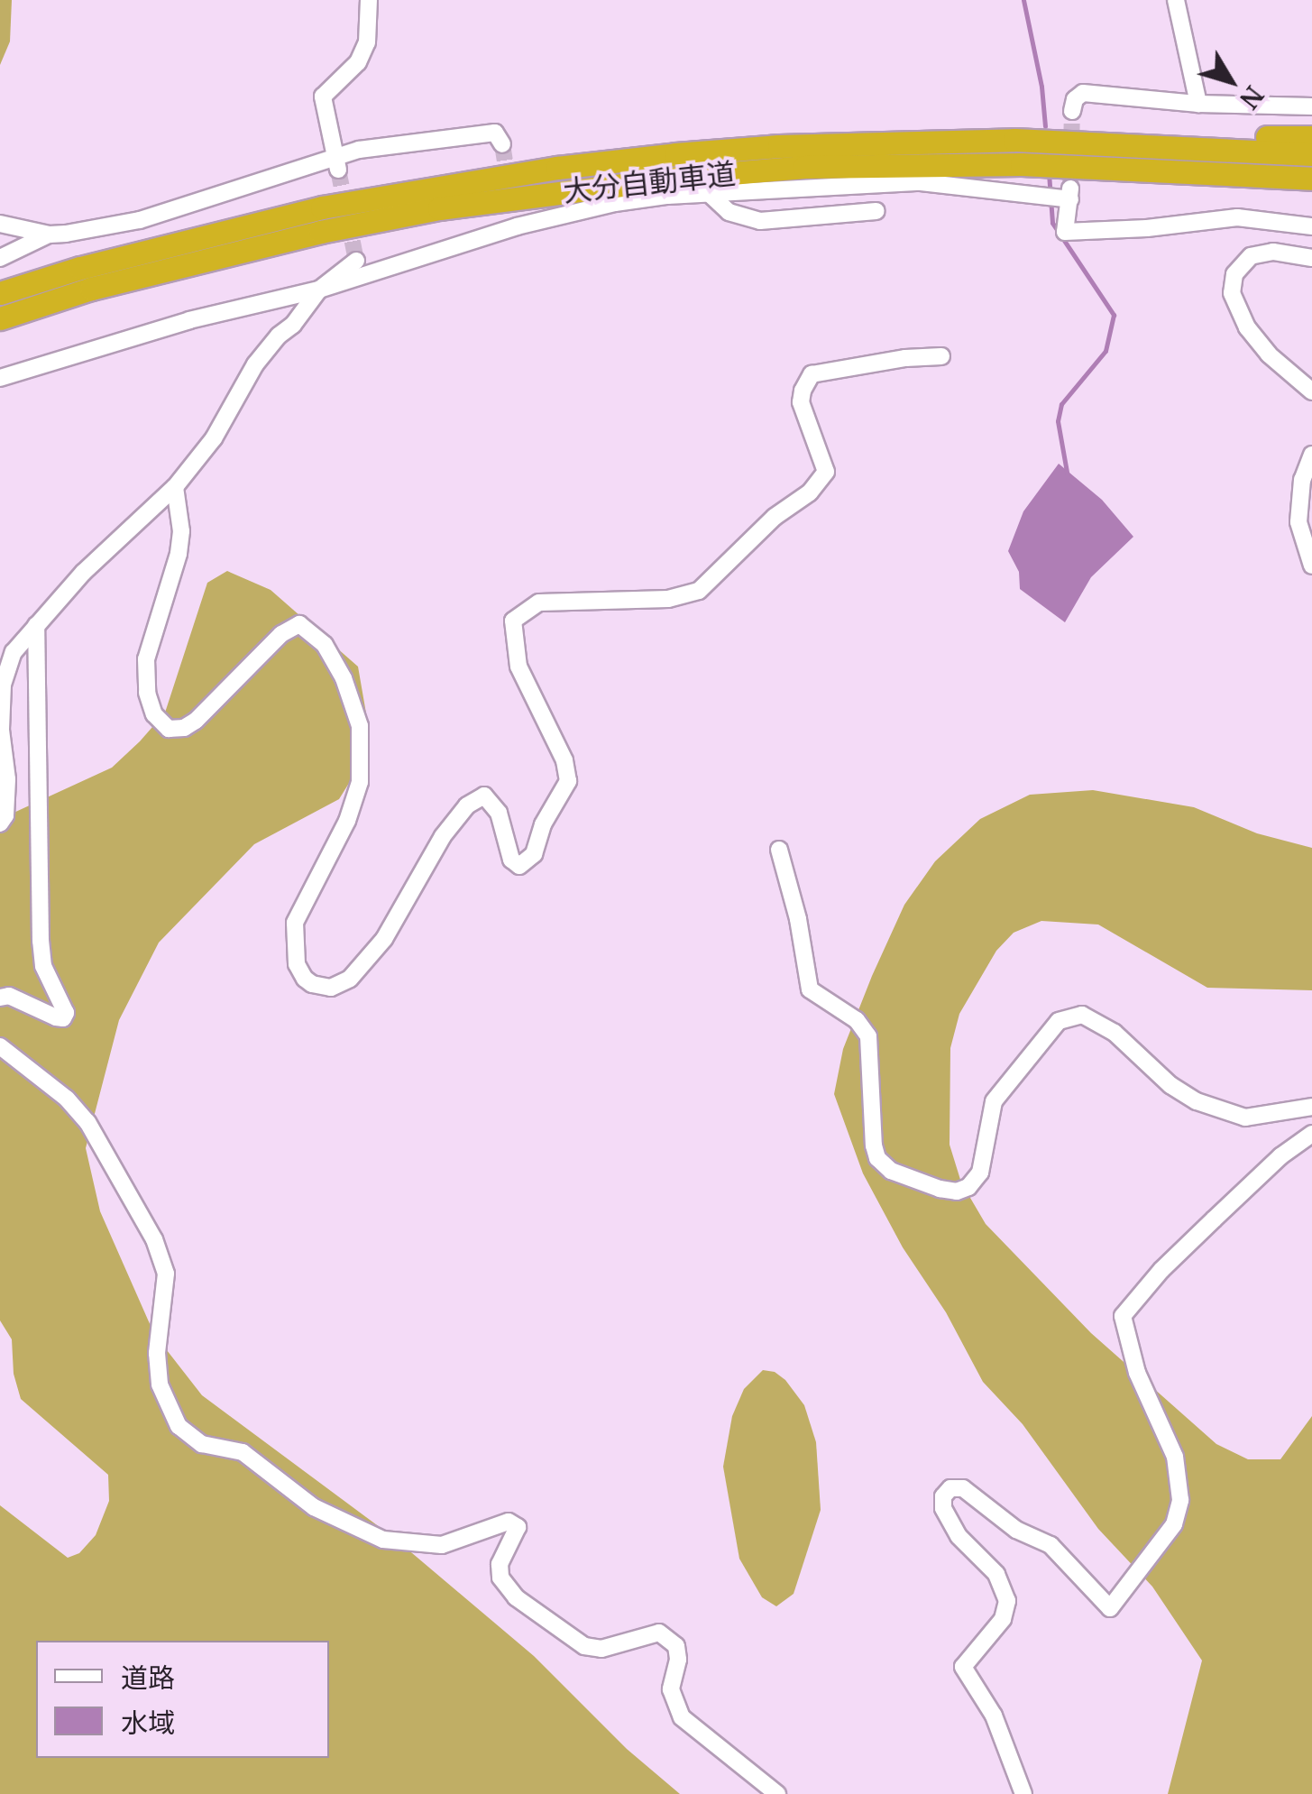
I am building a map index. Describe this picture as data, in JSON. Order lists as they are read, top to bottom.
{
  "streets": {
    "highway": ["大分自動車道"]
  },
  "legend": ["道路", "水域"],
  "north": "bottom right"
}
